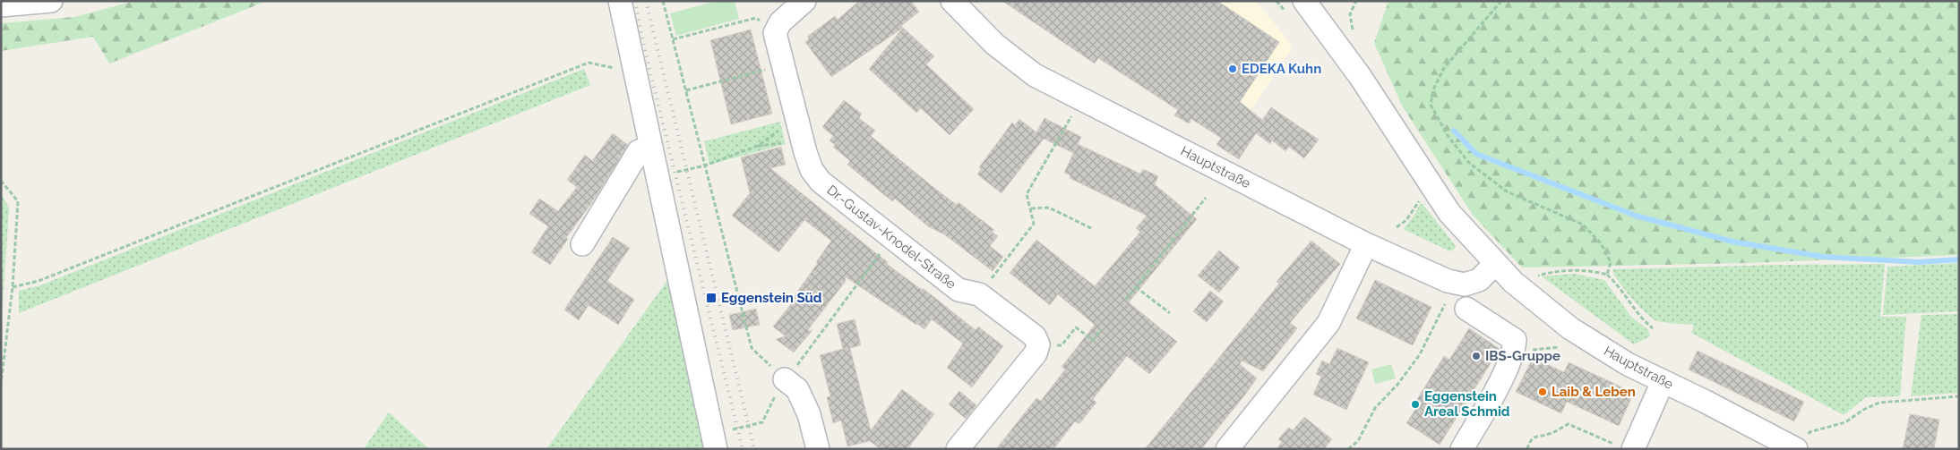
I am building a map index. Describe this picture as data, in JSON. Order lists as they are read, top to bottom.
{
  "streets": {
    "street": ["Hauptstraße", "Dr.-Gustav-Knodel-Straße"]
  },
  "places": {
    "other": [
      "EDEKA Kuhn",
      "IBS-Gruppe",
      "Laib & Leben",
      "Eggenstein Areal Schmid"
    ],
    "transit": ["Eggenstein Süd"]
  }
}
